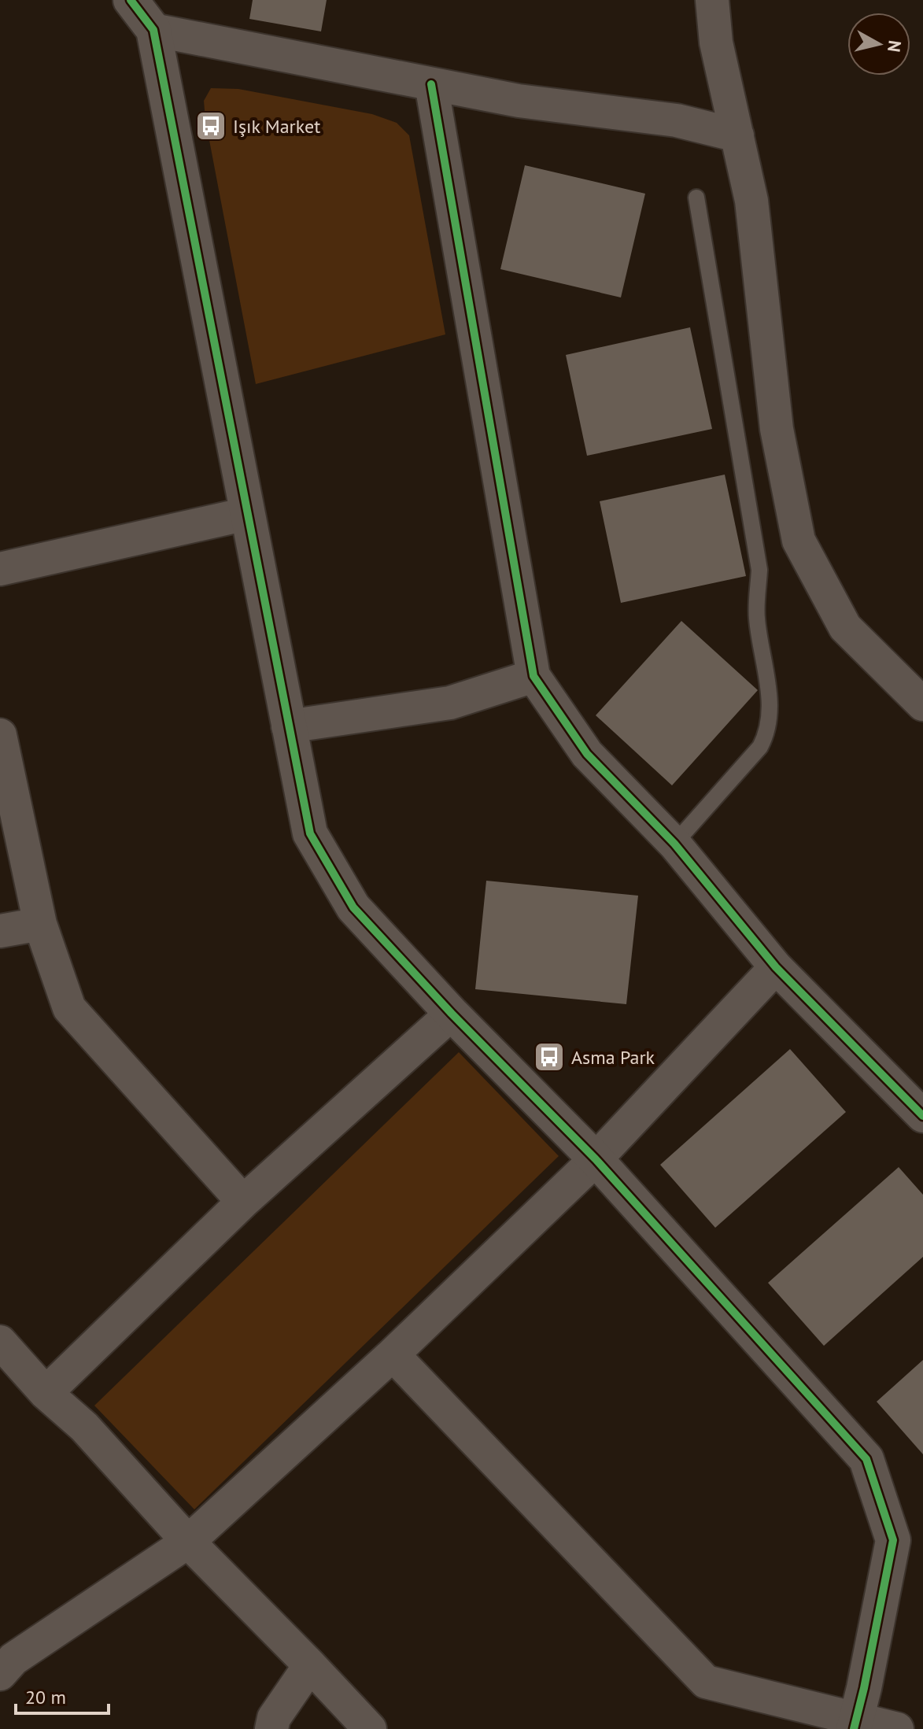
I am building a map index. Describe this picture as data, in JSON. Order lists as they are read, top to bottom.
{
  "places": {
    "bus stop": ["Işık Market", "Asma Park"]
  },
  "scale_bar": "20 m",
  "north": "right"
}
